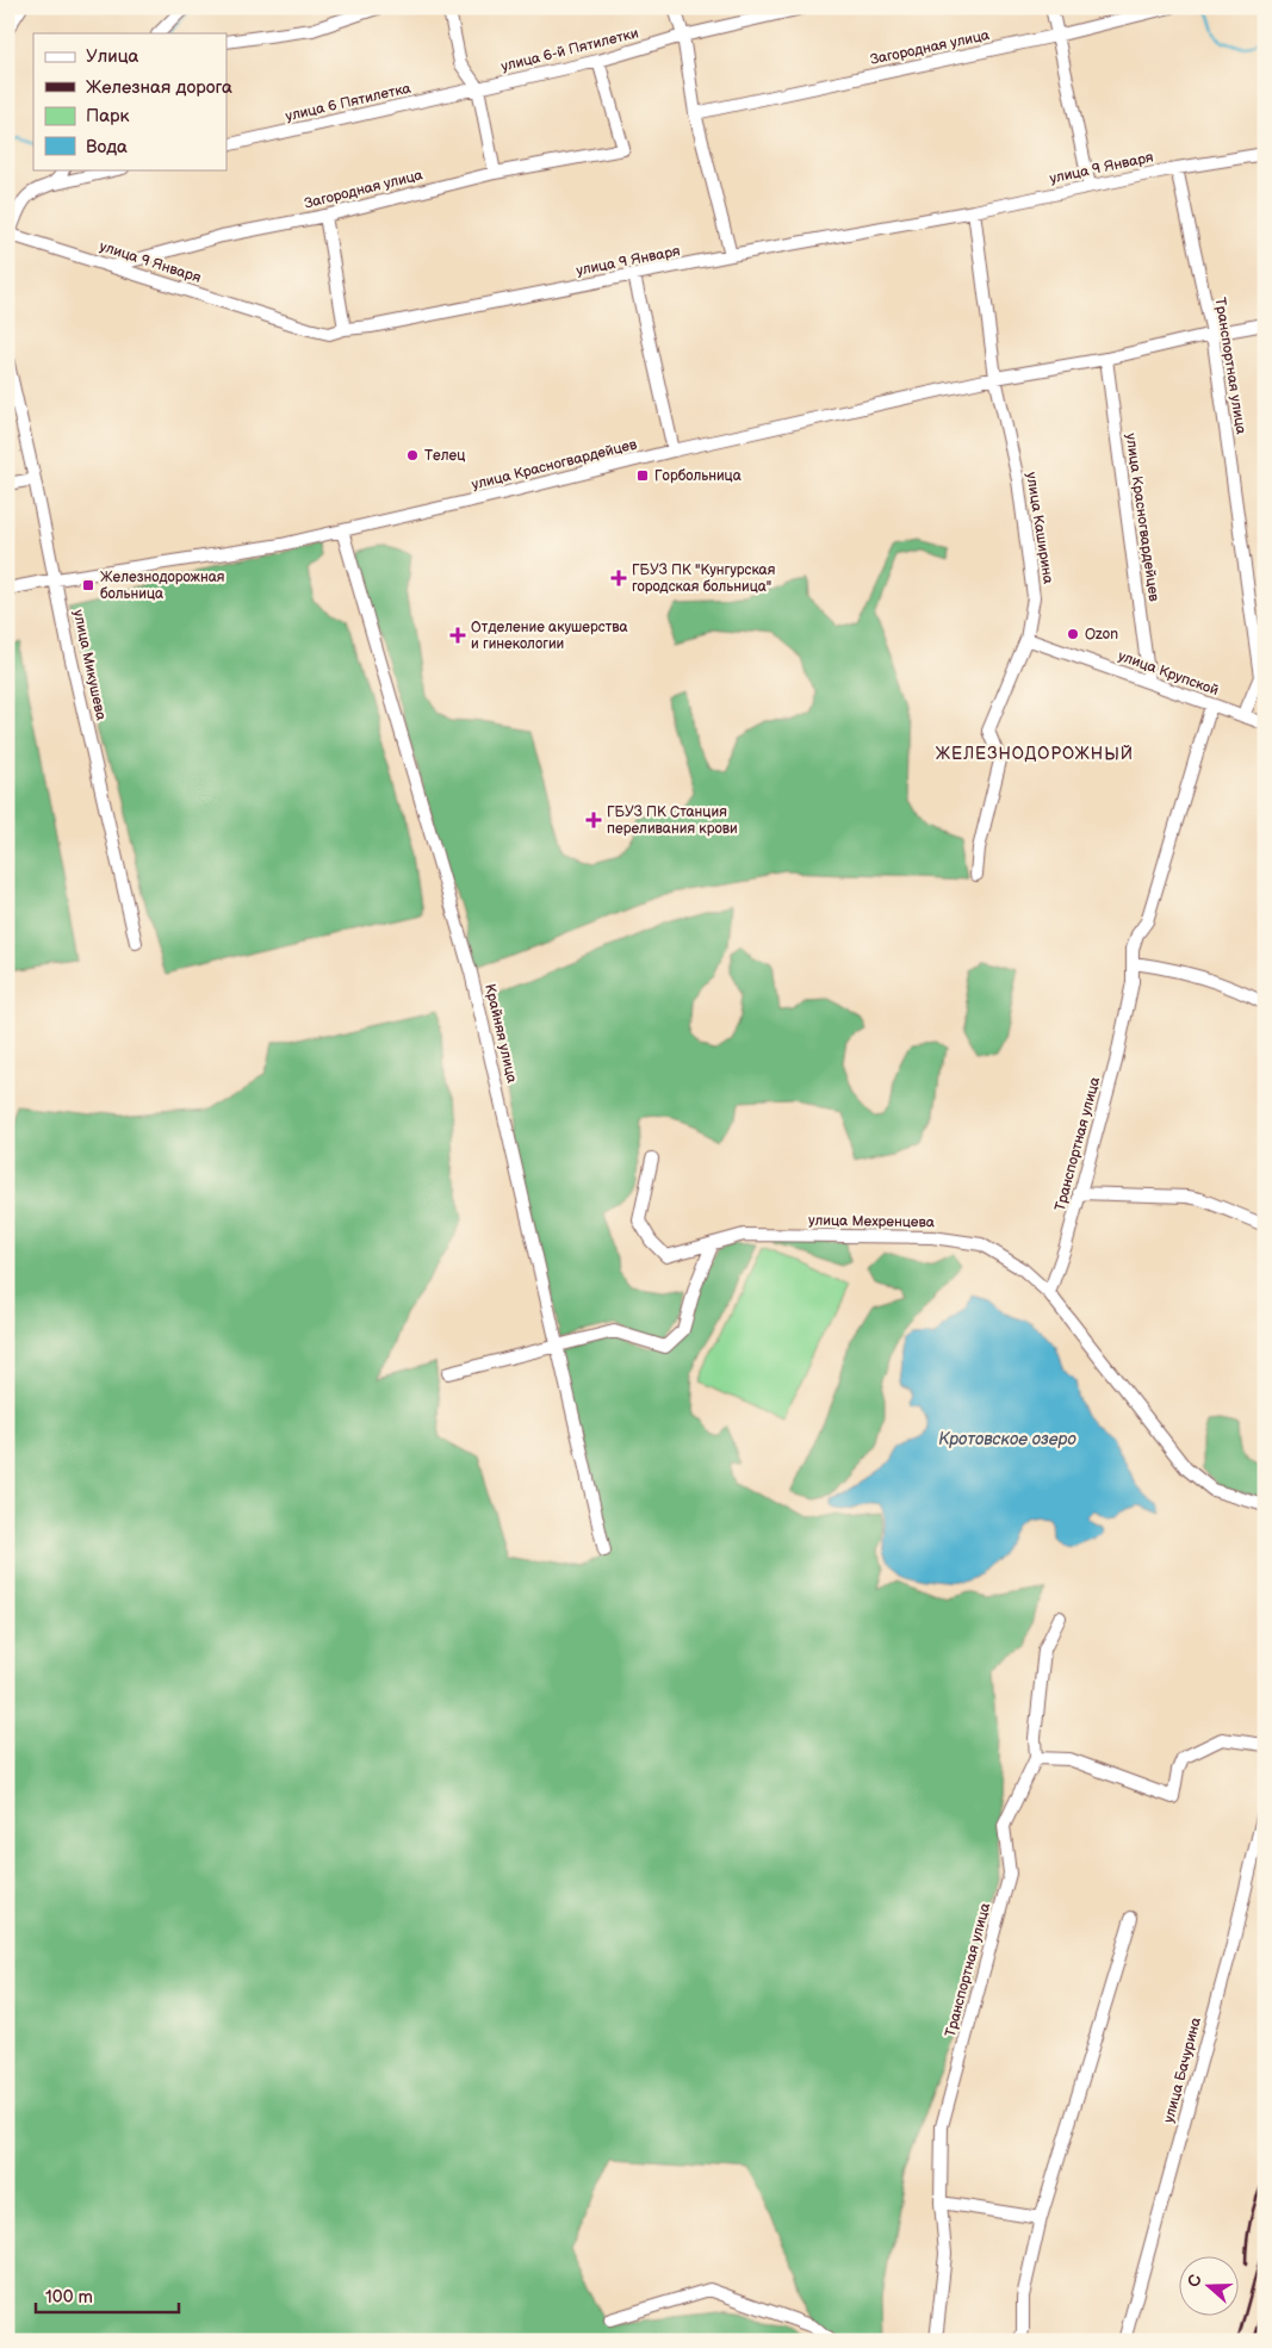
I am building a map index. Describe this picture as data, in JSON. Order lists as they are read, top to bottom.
{
  "streets": {
    "street": [
      "Загородная улица",
      "улица 6-й Пятилетки",
      "улица 6 Пятилетка",
      "улица 9 Января",
      "Транспортная улица",
      "улица Красногвардейцев",
      "улица Каширина",
      "улица Микушева",
      "улица Крупской",
      "Крайняя улица",
      "улица Мехренцева",
      "улица Бачурина"
    ]
  },
  "crossings": [
    ["Загородная улица", "улица 6-й Пятилетки"],
    ["Загородная улица", "улица 9 Января"],
    ["улица 6-й Пятилетки", "улица 6 Пятилетка"],
    ["улица 9 Января", "Транспортная улица"],
    ["улица 9 Января", "улица Каширина"],
    ["Транспортная улица", "улица Красногвардейцев"],
    ["Транспортная улица", "улица Крупской"],
    ["Транспортная улица", "улица Мехренцева"],
    ["улица Красногвардейцев", "улица Каширина"],
    ["улица Красногвардейцев", "улица Микушева"],
    ["улица Красногвардейцев", "улица Крупской"],
    ["улица Красногвардейцев", "Крайняя улица"],
    ["улица Каширина", "улица Крупской"]
  ],
  "districts": ["ЖЕЛЕЗНОДОРОЖНЫЙ"],
  "water": ["Кротовское озеро"],
  "places": {
    "other": ["Телец", "Ozon"],
    "transit": ["Горбольница", "Железнодорожная больница"],
    "health": ["ГБУЗ ПК \"Кунгурская городская больница\"", "Отделение акушерства и гинекологии", "ГБУЗ ПК Станция переливания крови"]
  },
  "legend": [
    "Улица",
    "Железная дорога",
    "Парк",
    "Вода"
  ],
  "scale_bar": "100 m",
  "north": "left"
}
